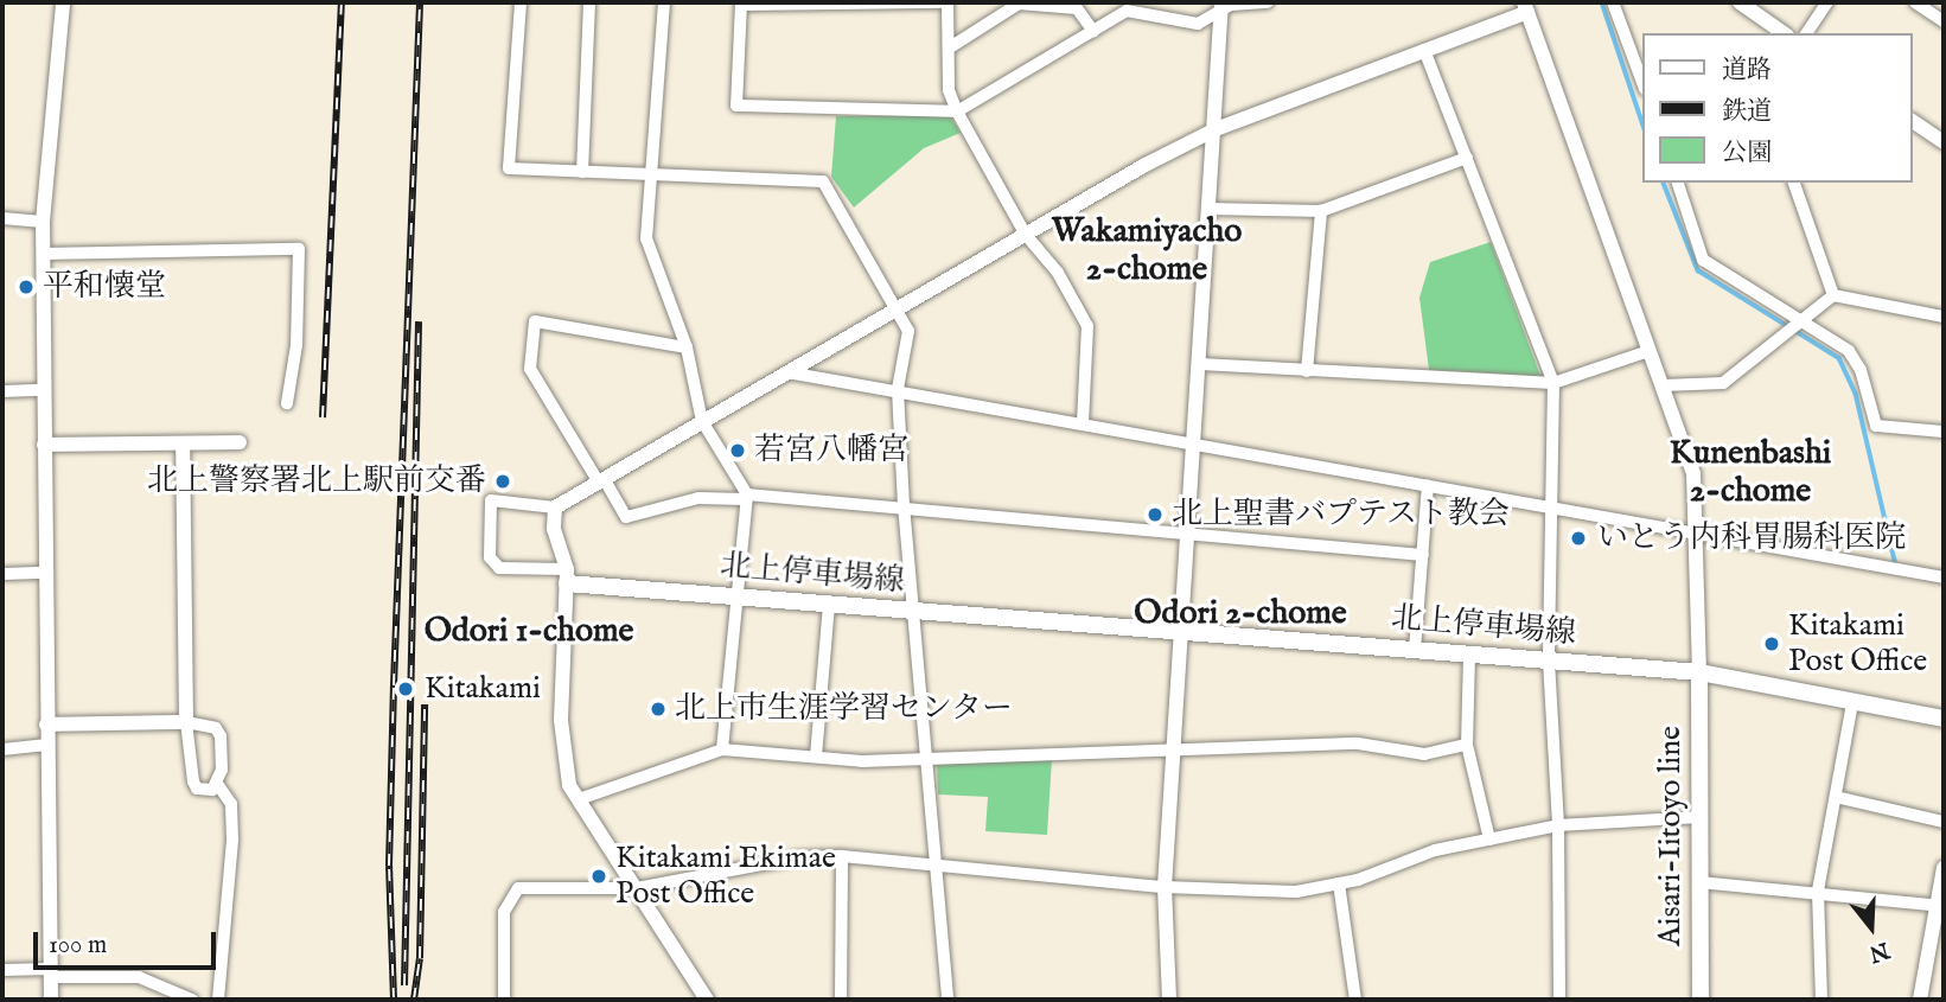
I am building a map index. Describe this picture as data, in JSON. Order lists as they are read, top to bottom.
{
  "streets": {
    "main road": ["北上停車場線", "Aisari-Iitoyo line"]
  },
  "crossings": [
    ["北上停車場線", "Aisari-Iitoyo line"]
  ],
  "districts": [
    "Wakamiyacho 2-chome",
    "Kunenbashi 2-chome",
    "Odori 2-chome",
    "Odori 1-chome"
  ],
  "places": [
    "平和懐堂",
    "若宮八幡宮",
    "北上警察署北上駅前交番",
    "北上聖書バプテスト教会",
    "いとう内科胃腸科医院",
    "Kitakami Post Office",
    "Kitakami",
    "北上市生涯学習センター",
    "Kitakami Ekimae Post Office"
  ],
  "legend": ["道路", "鉄道", "公園"],
  "scale_bar": "100 m",
  "north": "bottom"
}
